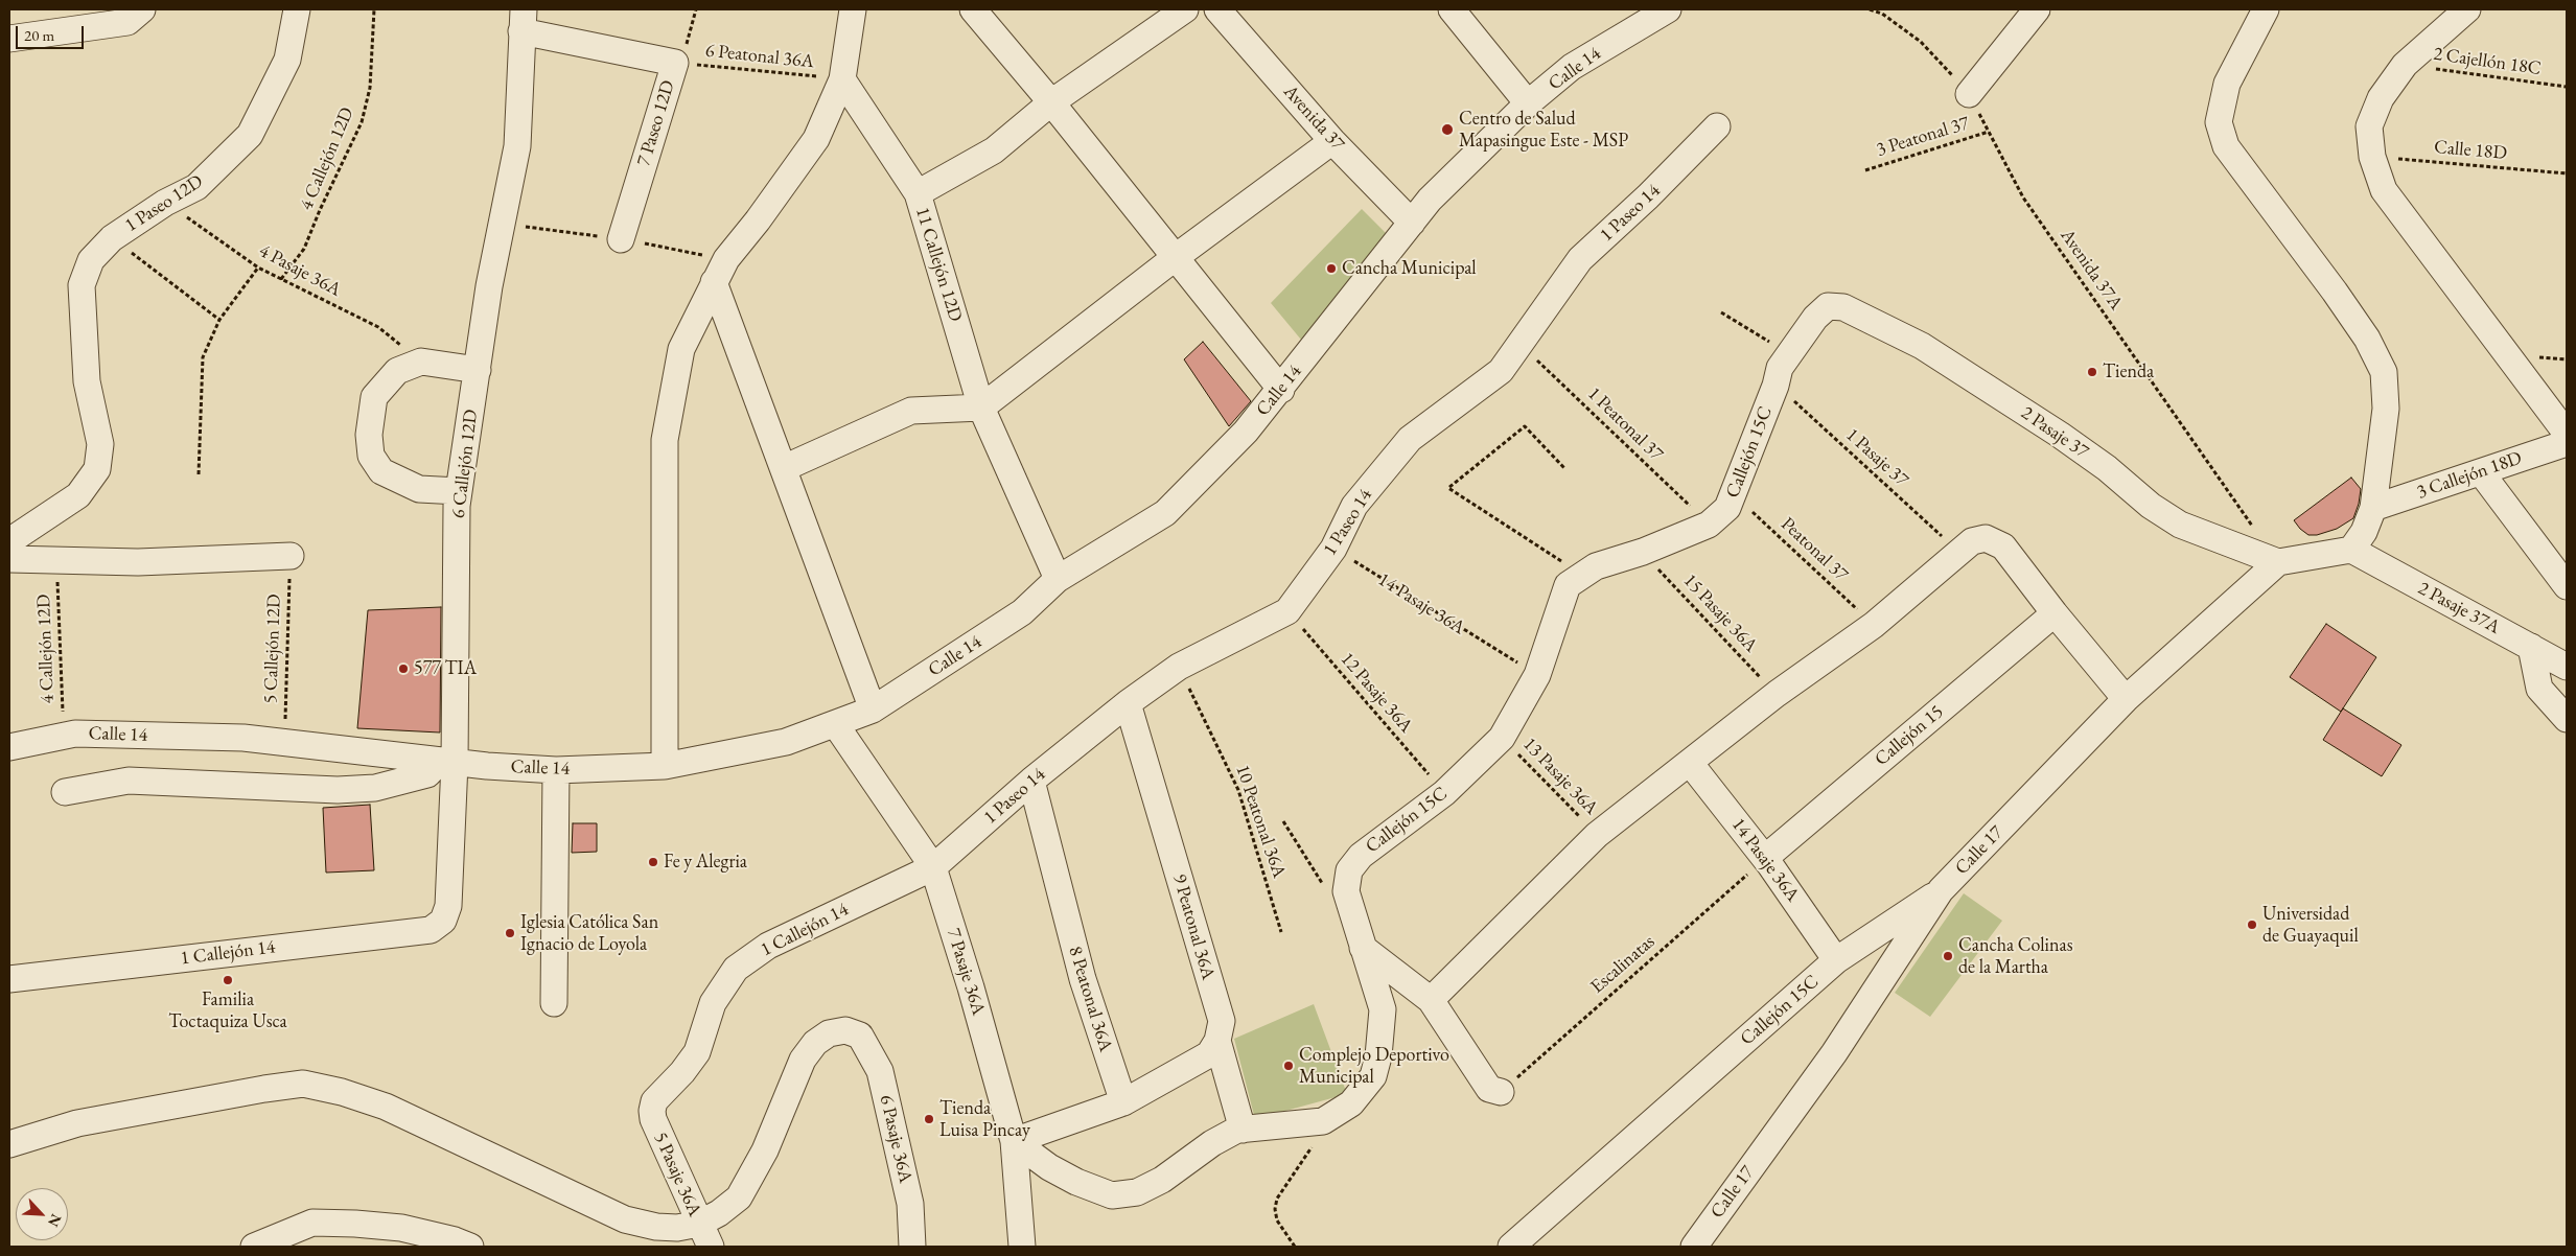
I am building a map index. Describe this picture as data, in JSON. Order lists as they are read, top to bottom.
{
  "streets": {
    "street": [
      "Calle 14",
      "Avenida 37",
      "7 Paseo 12D",
      "1 Paseo 12D",
      "1 Paseo 14",
      "11 Callejón 12D",
      "2 Pasaje 37",
      "Callejón 15C",
      "6 Callejón 12D",
      "3 Callejón 18D",
      "14 Pasaje 36A",
      "2 Pasaje 37A",
      "Callejón 15",
      "Calle 17",
      "9 Peatonal 36A",
      "1 Callejón 14",
      "7 Pasaje 36A",
      "8 Peatonal 36A",
      "6 Pasaje 36A",
      "5 Pasaje 36A"
    ],
    "path": [
      "6 Peatonal 36A",
      "2 Cajellón 18C",
      "3 Peatonal 37",
      "Calle 18D",
      "4 Callejón 12D",
      "Avenida 37A",
      "4 Pasaje 36A",
      "1 Peatonal 37",
      "1 Pasaje 37",
      "Peatonal 37",
      "15 Pasaje 36A",
      "5 Callejón 12D",
      "12 Pasaje 36A",
      "13 Pasaje 36A",
      "10 Peatonal 36A",
      "Escalinatas"
    ]
  },
  "crossings": [
    ["6 Peatonal 36A", "7 Paseo 12D"],
    ["Calle 14", "Avenida 37"],
    ["Calle 14", "4 Callejón 12D"],
    ["Calle 14", "11 Callejón 12D"],
    ["Calle 14", "6 Callejón 12D"],
    ["Calle 14", "5 Callejón 12D"],
    ["Calle 14", "7 Pasaje 36A"],
    ["3 Peatonal 37", "Avenida 37A"],
    ["4 Callejón 12D", "4 Pasaje 36A"],
    ["1 Paseo 12D", "4 Pasaje 36A"],
    ["1 Paseo 14", "1 Peatonal 37"],
    ["1 Paseo 14", "14 Pasaje 36A"],
    ["1 Paseo 14", "12 Pasaje 36A"],
    ["1 Paseo 14", "10 Peatonal 36A"],
    ["1 Paseo 14", "9 Peatonal 36A"],
    ["1 Paseo 14", "1 Callejón 14"],
    ["1 Paseo 14", "7 Pasaje 36A"],
    ["1 Paseo 14", "8 Peatonal 36A"],
    ["4 Pasaje 36A", "6 Callejón 12D"],
    ["1 Peatonal 37", "Callejón 15C"],
    ["2 Pasaje 37", "Callejón 15C"],
    ["2 Pasaje 37", "Calle 17"],
    ["Callejón 15C", "1 Pasaje 37"],
    ["Callejón 15C", "Peatonal 37"],
    ["Callejón 15C", "14 Pasaje 36A"],
    ["Callejón 15C", "15 Pasaje 36A"],
    ["Callejón 15C", "12 Pasaje 36A"],
    ["Callejón 15C", "13 Pasaje 36A"],
    ["Callejón 15C", "Calle 17"],
    ["Callejón 15C", "7 Pasaje 36A"],
    ["6 Callejón 12D", "1 Callejón 14"],
    ["14 Pasaje 36A", "Callejón 15"],
    ["14 Pasaje 36A", "Escalinatas"],
    ["Callejón 15", "Escalinatas"],
    ["1 Callejón 14", "7 Pasaje 36A"],
    ["1 Callejón 14", "5 Pasaje 36A"],
    ["6 Pasaje 36A", "5 Pasaje 36A"]
  ],
  "places": [
    "Centro de Salud Mapasingue Este - MSP",
    "Cancha Municipal",
    "Tienda",
    "577 TIA",
    "Fe y Alegria",
    "Universidad de Guayaquil",
    "Iglesia Católica San Ignacio de Loyola",
    "Cancha Colinas de la Martha",
    "Familia Toctaquiza Usca",
    "Complejo Deportivo Municipal",
    "Tienda Luisa Pincay"
  ],
  "scale_bar": "20 m",
  "north": "bottom right"
}
